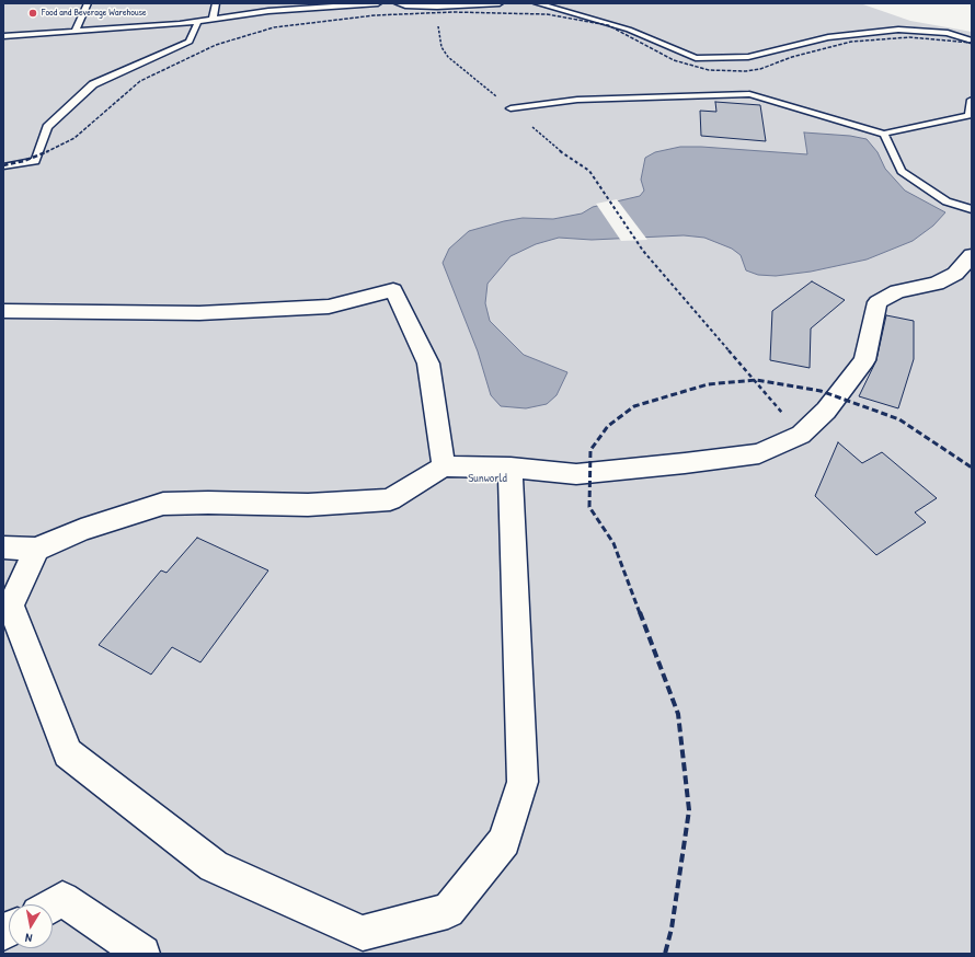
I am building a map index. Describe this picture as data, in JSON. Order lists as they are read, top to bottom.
{
  "parks": ["Sunworld"],
  "places": ["Food and Beverage Warehouse"],
  "north": "bottom"
}
